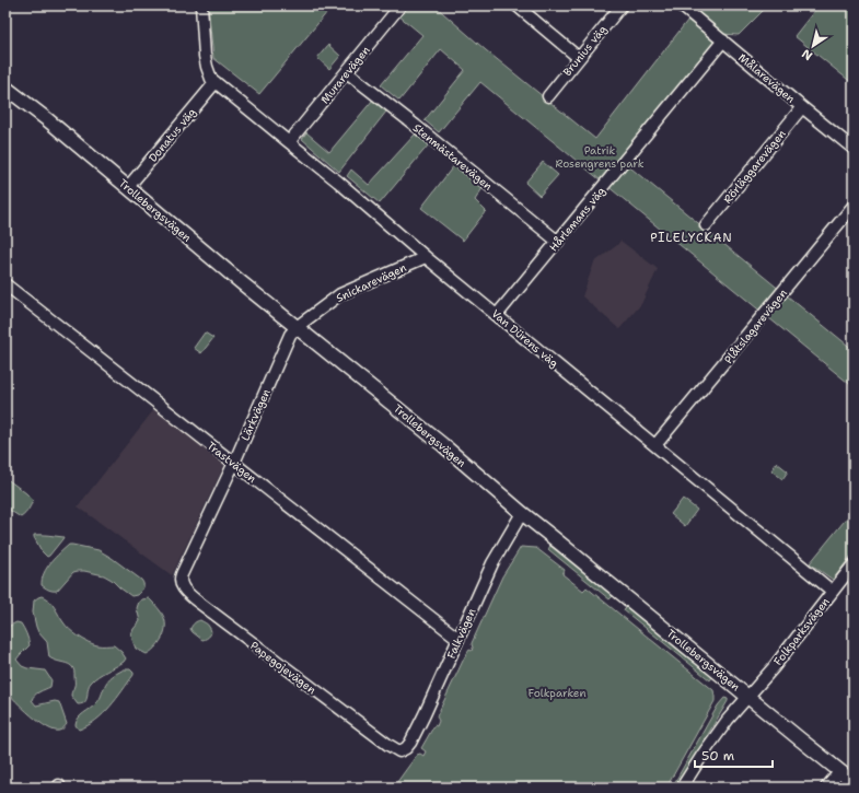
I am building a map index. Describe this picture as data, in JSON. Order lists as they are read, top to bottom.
{
  "streets": {
    "street": [
      "Brunius väg",
      "Murarevägen",
      "Målarevägen",
      "Donatus väg",
      "Stenmästarevägen",
      "Rörläggarevägen",
      "Trollebergsvägen",
      "Hårlemans väg",
      "Snickarevägen",
      "Plåtslagarevägen",
      "Van Dürens väg",
      "Lärkvägen",
      "Trastvägen",
      "Folkparksvägen",
      "Falkvägen",
      "Papegojevägen"
    ]
  },
  "crossings": [
    ["Murarevägen", "Stenmästarevägen"],
    ["Murarevägen", "Van Dürens väg"],
    ["Målarevägen", "Rörläggarevägen"],
    ["Målarevägen", "Hårlemans väg"],
    ["Donatus väg", "Trollebergsvägen"],
    ["Donatus väg", "Van Dürens väg"],
    ["Stenmästarevägen", "Hårlemans väg"],
    ["Trollebergsvägen", "Snickarevägen"],
    ["Trollebergsvägen", "Lärkvägen"],
    ["Trollebergsvägen", "Folkparksvägen"],
    ["Trollebergsvägen", "Falkvägen"],
    ["Hårlemans väg", "Van Dürens väg"],
    ["Snickarevägen", "Van Dürens väg"],
    ["Snickarevägen", "Lärkvägen"],
    ["Plåtslagarevägen", "Van Dürens väg"],
    ["Van Dürens väg", "Folkparksvägen"],
    ["Lärkvägen", "Trastvägen"],
    ["Lärkvägen", "Papegojevägen"],
    ["Trastvägen", "Falkvägen"],
    ["Falkvägen", "Papegojevägen"]
  ],
  "districts": ["PILELYCKAN"],
  "parks": ["Patrik Rosengrens park", "Folkparken"],
  "scale_bar": "50 m",
  "north": "bottom left"
}
